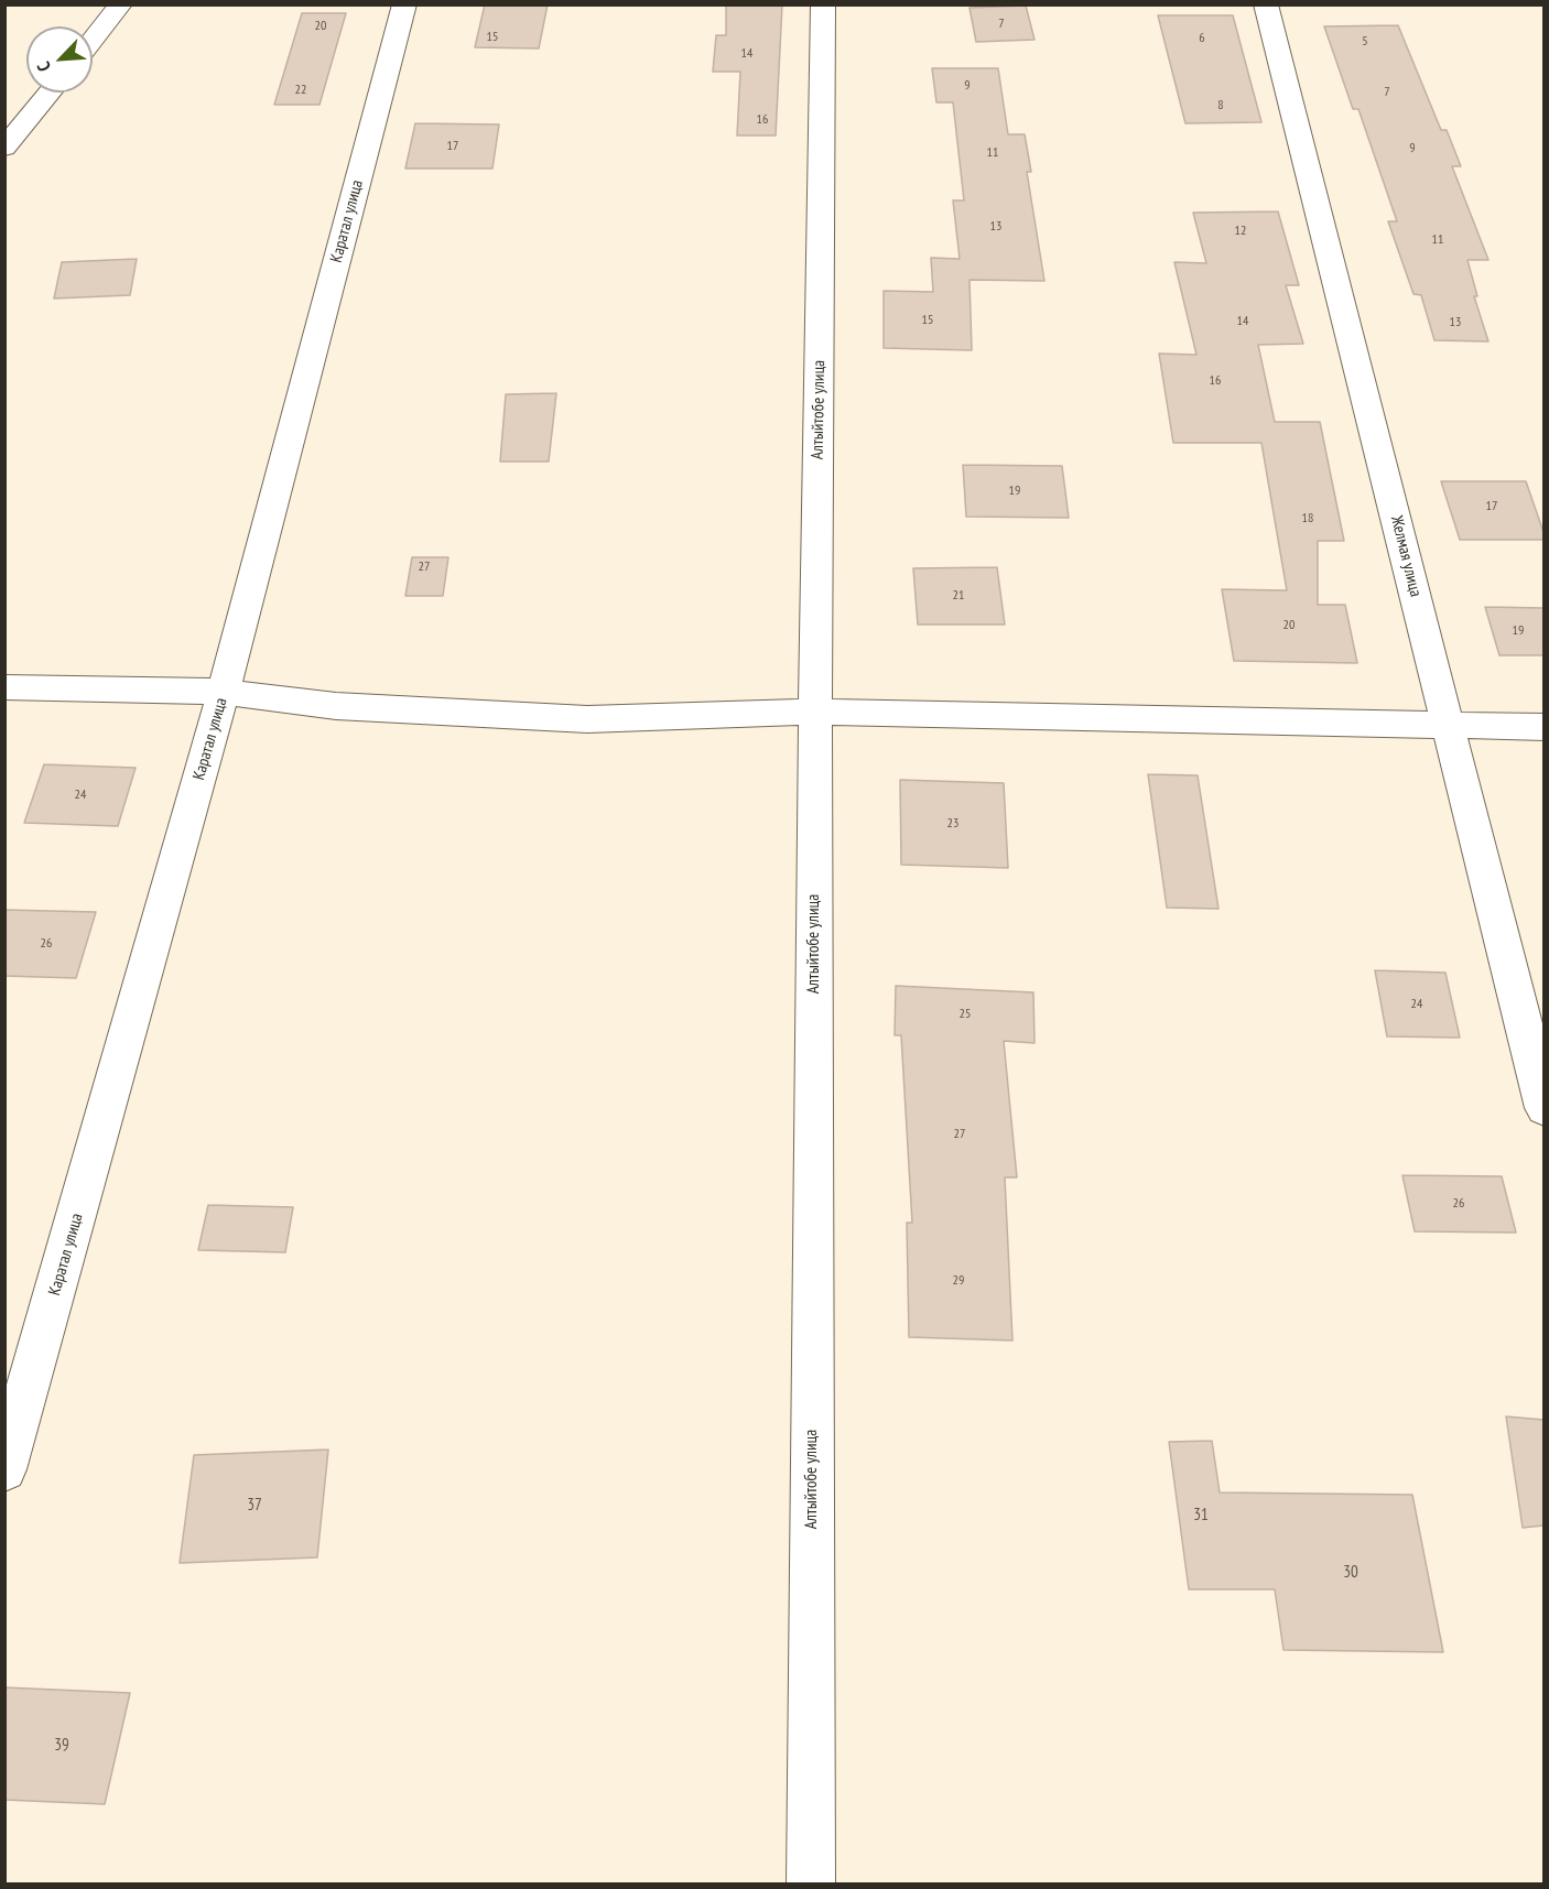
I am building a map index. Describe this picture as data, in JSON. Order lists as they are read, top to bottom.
{
  "streets": {
    "street": ["Каратал улица", "Алтыйтобе улица", "Желмая улица"]
  },
  "house_numbers": [
    "7",
    "20",
    "15",
    "6",
    "5",
    "14",
    "9",
    "22",
    "7",
    "8",
    "16",
    "17",
    "9",
    "11",
    "13",
    "12",
    "11",
    "15",
    "14",
    "13",
    "16",
    "19",
    "17",
    "18",
    "27",
    "21",
    "20",
    "19",
    "24",
    "23",
    "26",
    "24",
    "25",
    "27",
    "26",
    "29",
    "37",
    "31",
    "30",
    "39"
  ],
  "north": "bottom left"
}
